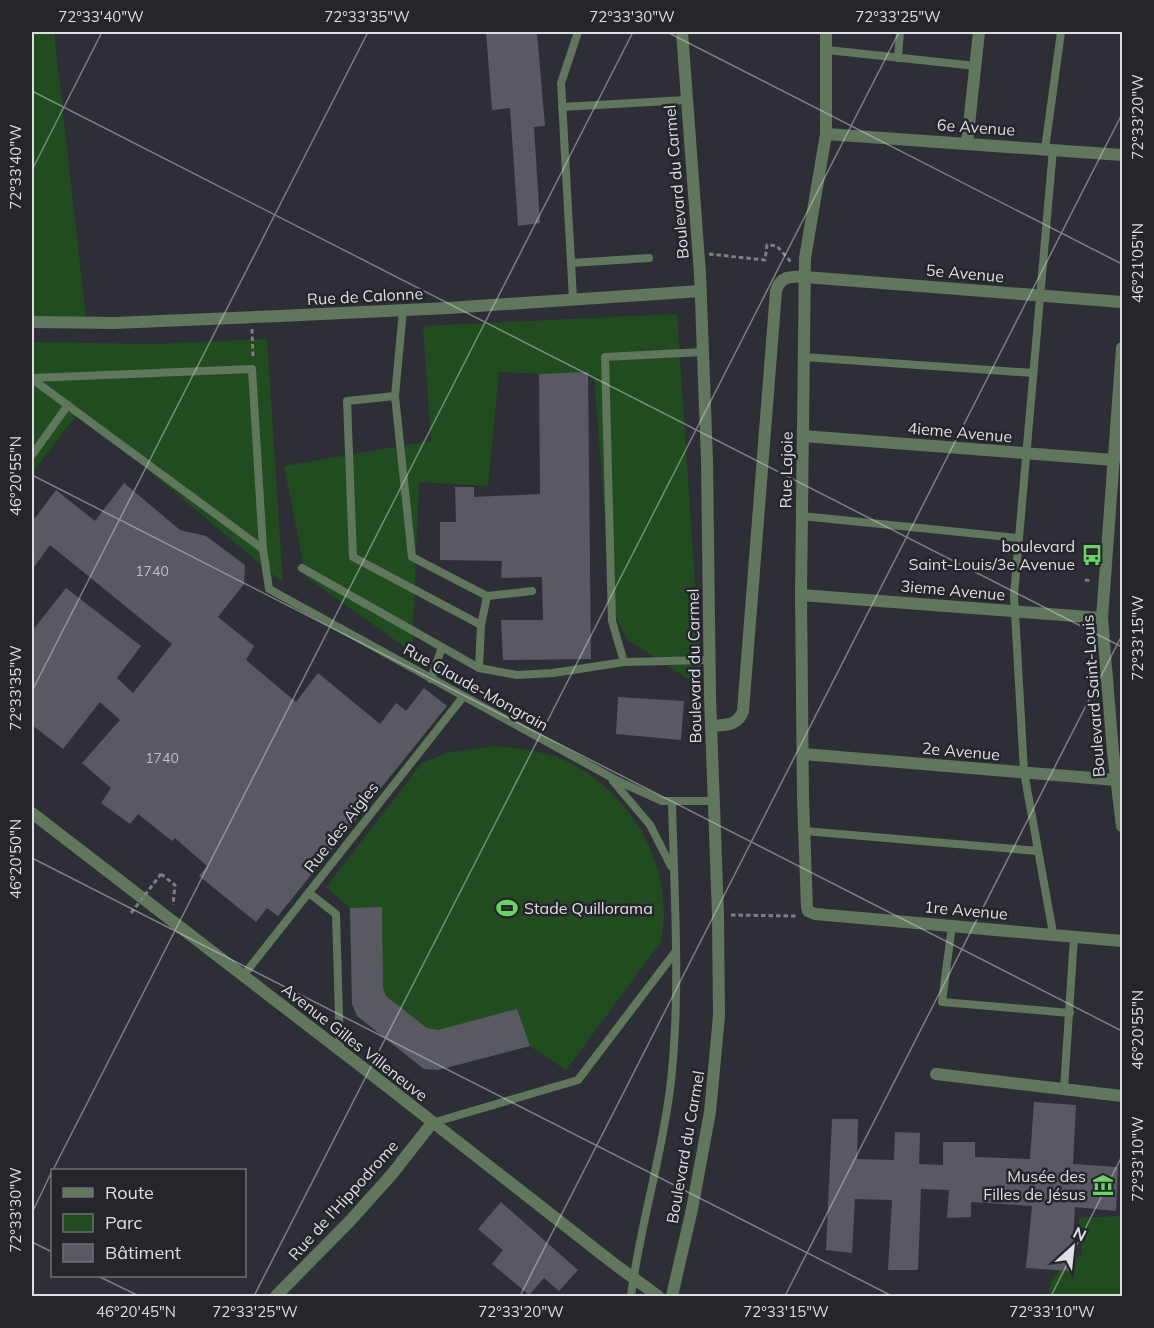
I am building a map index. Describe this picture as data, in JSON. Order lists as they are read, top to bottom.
{
  "streets": {
    "street": [
      "6e Avenue",
      "Boulevard du Carmel",
      "5e Avenue",
      "Rue de Calonne",
      "4ieme Avenue",
      "Rue Lajoie",
      "3ieme Avenue",
      "Boulevard Saint-Louis",
      "2e Avenue",
      "1re Avenue",
      "Avenue Gilles Villeneuve",
      "Rue de l'Hippodrome"
    ],
    "lane": ["Rue Claude-Mongrain", "Rue des Aigles"]
  },
  "crossings": [
    ["6e Avenue", "Rue Lajoie"],
    ["Boulevard du Carmel", "Rue de Calonne"],
    ["Boulevard du Carmel", "Rue Claude-Mongrain"],
    ["5e Avenue", "Rue Lajoie"],
    ["4ieme Avenue", "Rue Lajoie"],
    ["4ieme Avenue", "Boulevard Saint-Louis"],
    ["Rue Lajoie", "3ieme Avenue"],
    ["Rue Lajoie", "2e Avenue"],
    ["Rue Lajoie", "1re Avenue"],
    ["3ieme Avenue", "Boulevard Saint-Louis"],
    ["Rue Claude-Mongrain", "Rue des Aigles"],
    ["Boulevard Saint-Louis", "2e Avenue"],
    ["Rue des Aigles", "Avenue Gilles Villeneuve"],
    ["Avenue Gilles Villeneuve", "Rue de l'Hippodrome"]
  ],
  "places": {
    "bus stop": ["boulevard Saint-Louis/3e Avenue"],
    "sports": ["Stade Quillorama"],
    "museum": ["Musée des Filles de Jésus"]
  },
  "house_numbers": ["1740", "1740"],
  "legend": ["Route", "Parc", "Bâtiment"],
  "north": "top right",
  "coordinates": [
    "72°33'40\"W",
    "72°33'35\"W",
    "72°33'30\"W",
    "72°33'25\"W",
    "72°33'20\"W",
    "46°21'05\"N",
    "46°20'55\"N",
    "72°33'15\"W",
    "46°20'50\"N",
    "72°33'10\"W",
    "46°20'45\"N"
  ]
}
